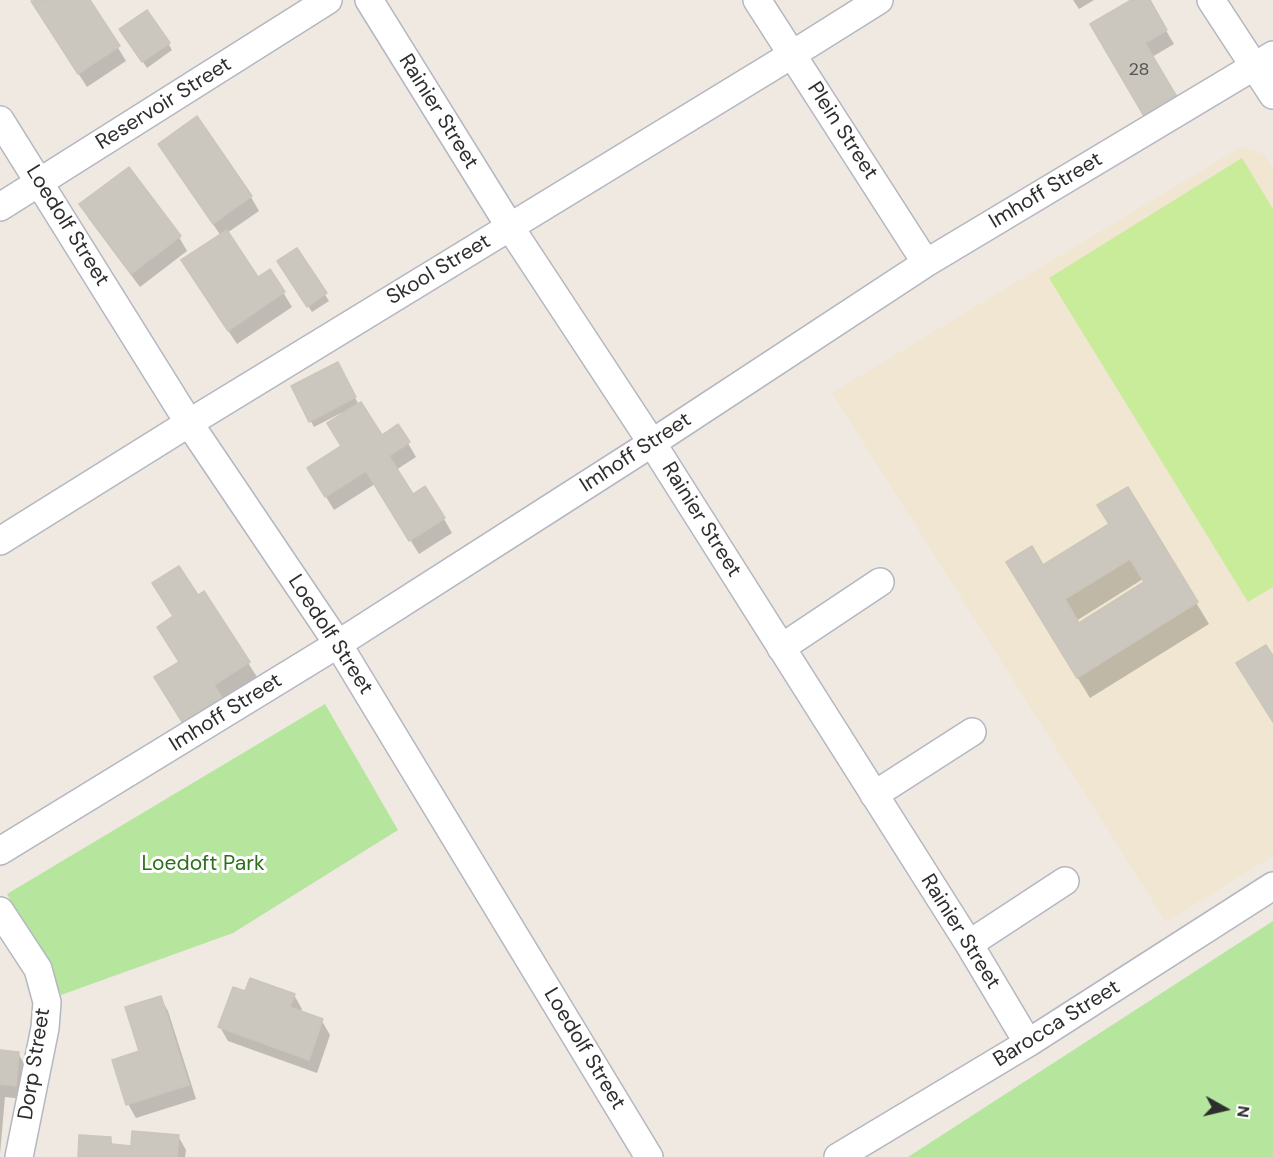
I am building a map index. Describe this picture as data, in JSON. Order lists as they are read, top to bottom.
{
  "streets": {
    "street": [
      "Reservoir Street",
      "Rainier Street",
      "Plein Street",
      "Imhoff Street",
      "Loedolf Street",
      "Skool Street",
      "Barocca Street",
      "Dorp Street"
    ]
  },
  "crossings": [
    ["Reservoir Street", "Loedolf Street"],
    ["Rainier Street", "Imhoff Street"],
    ["Rainier Street", "Skool Street"],
    ["Rainier Street", "Barocca Street"],
    ["Plein Street", "Imhoff Street"],
    ["Plein Street", "Skool Street"],
    ["Imhoff Street", "Loedolf Street"],
    ["Loedolf Street", "Skool Street"]
  ],
  "parks": ["Loedoft Park"],
  "house_numbers": ["28"],
  "north": "right"
}
